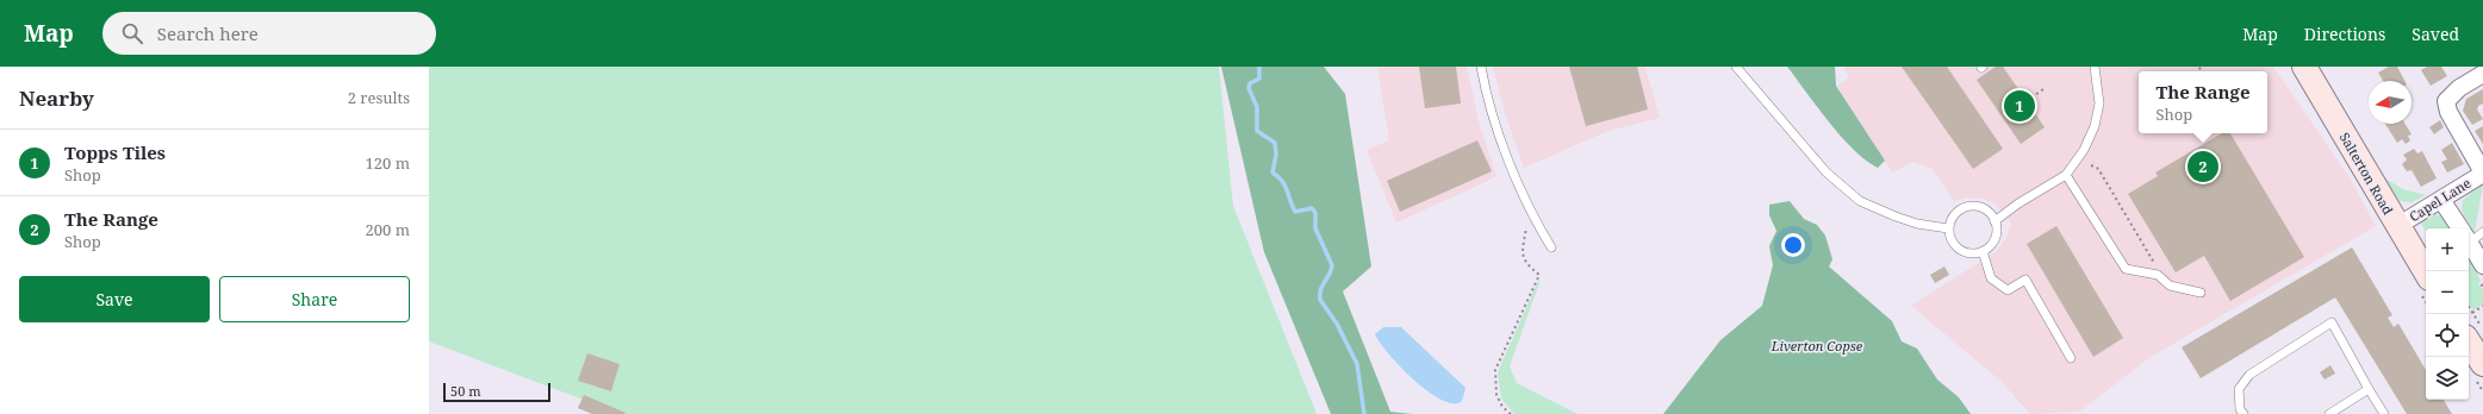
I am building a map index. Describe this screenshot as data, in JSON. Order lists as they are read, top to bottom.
{
  "streets": {
    "main road": ["Salterton Road"],
    "street": ["Capel Lane"]
  },
  "crossings": [
    ["Salterton Road", "Capel Lane"]
  ],
  "parks": ["Liverton Copse"],
  "scale_bar": "50 m",
  "north": "left",
  "page": {
    "header": "Map",
    "search": "Search here",
    "nav": ["Map", "Directions", "Saved"],
    "heading": ["Nearby", "2 results"],
    "popup": ["The Range", "Shop"],
    "pins": ["1", "2"],
    "list": [
      {
        "mark": "1",
        "name": "Topps Tiles",
        "note": "Shop",
        "value": "120 m"
      },
      {
        "mark": "2",
        "name": "The Range",
        "note": "Shop",
        "value": "200 m"
      }
    ],
    "map_buttons": ["+", "−"],
    "buttons": ["Save", "Share"],
    "scale": "50 m"
  }
}
